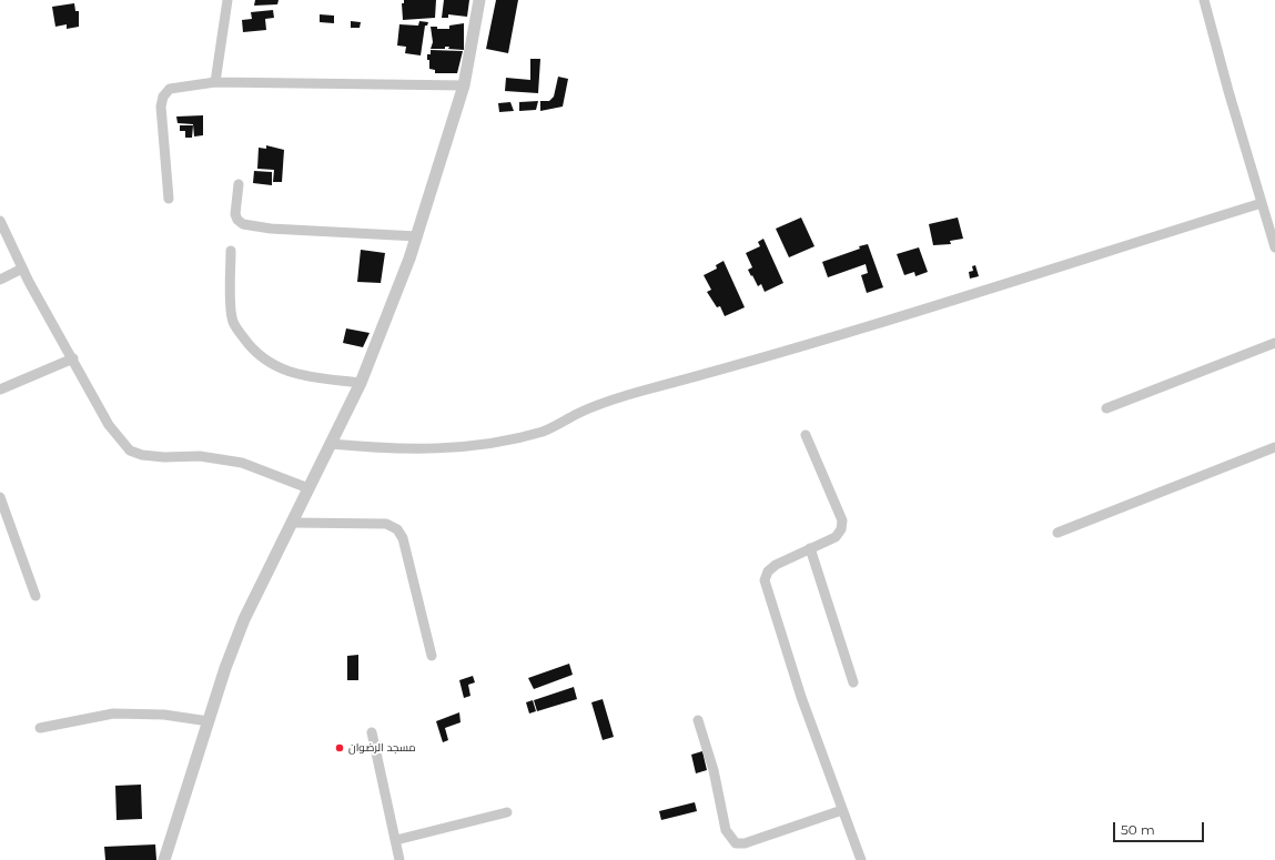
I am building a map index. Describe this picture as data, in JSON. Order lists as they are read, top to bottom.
{
  "places": ["مسجد الرضوان"],
  "scale_bar": "50 m"
}
